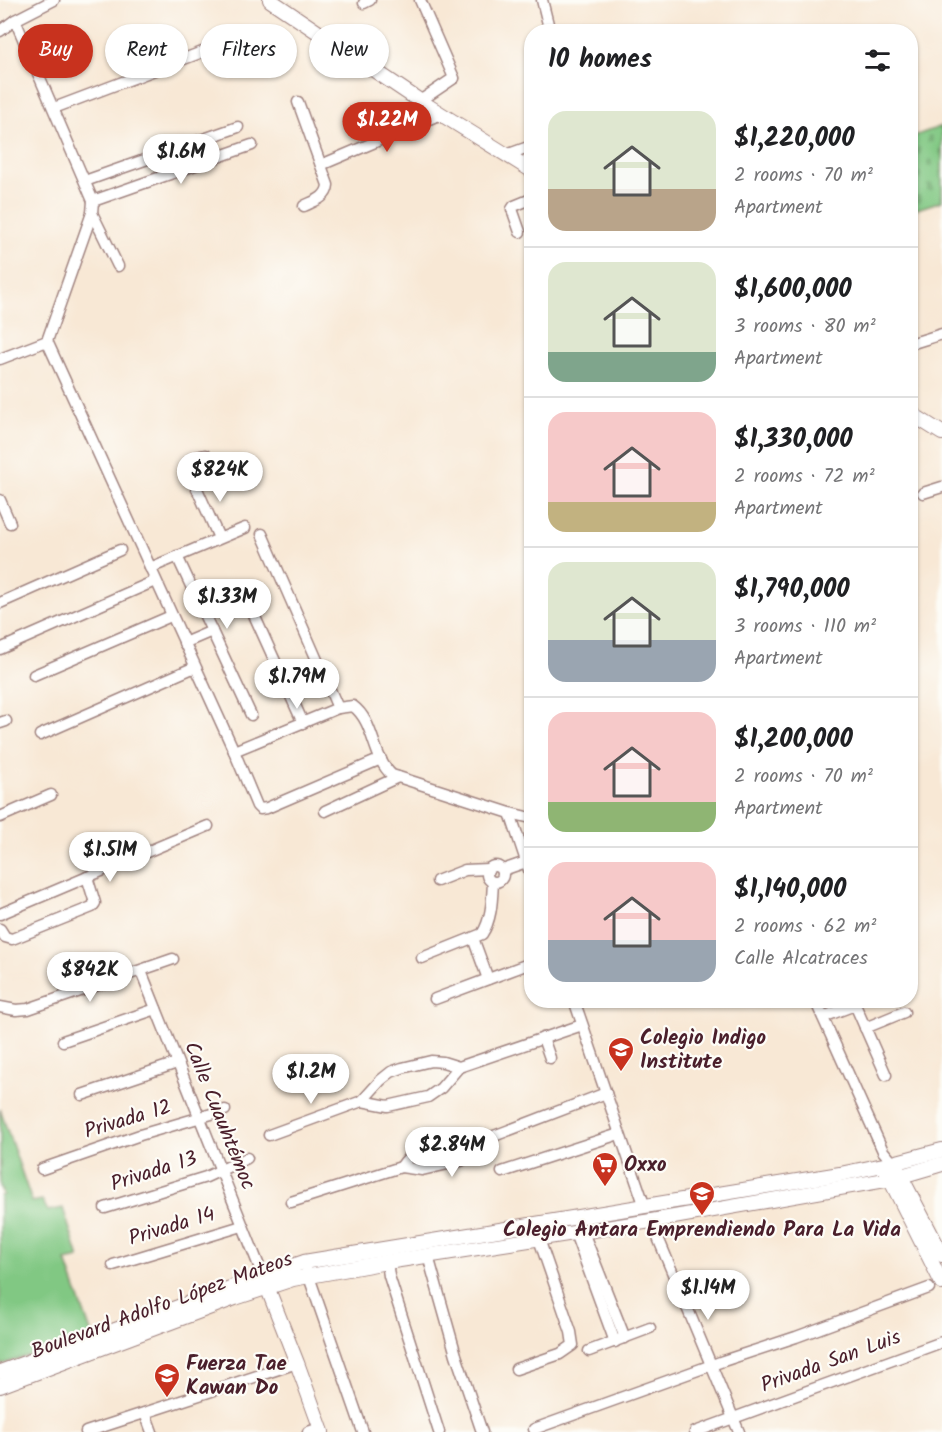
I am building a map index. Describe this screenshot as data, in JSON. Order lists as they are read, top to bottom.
{
  "streets": {
    "street": [
      "Calle Cuauhtémoc",
      "Privada 12",
      "Privada 13",
      "Privada 14",
      "Boulevard Adolfo López Mateos",
      "Privada San Luis"
    ]
  },
  "crossings": [
    ["Calle Cuauhtémoc", "Privada 12"],
    ["Calle Cuauhtémoc", "Privada 13"],
    ["Calle Cuauhtémoc", "Privada 14"],
    ["Calle Cuauhtémoc", "Boulevard Adolfo López Mateos"]
  ],
  "places": {
    "school or university": ["Colegio Indigo Institute", "Colegio Antara Emprendiendo Para La Vida", "Fuerza Tae Kawan Do"],
    "supermarket": ["Oxxo"]
  },
  "page": {
    "chip": [
      "Buy",
      "Rent",
      "Filters",
      "New"
    ],
    "heading": "10 homes",
    "list": [
      {
        "name": "$1,220,000",
        "note": "2 rooms · 70 m² · Apartment"
      },
      {
        "name": "$1,600,000",
        "note": "3 rooms · 80 m² · Apartment"
      },
      {
        "name": "$1,330,000",
        "note": "2 rooms · 72 m² · Apartment"
      },
      {
        "name": "$1,790,000",
        "note": "3 rooms · 110 m² · Apartment"
      },
      {
        "name": "$1,200,000",
        "note": "2 rooms · 70 m² · Apartment"
      },
      {
        "name": "$1,140,000",
        "note": "2 rooms · 62 m² · Calle Alcatraces"
      }
    ],
    "price": [
      "$1.22M",
      "$1.6M",
      "$824K",
      "$1.33M",
      "$1.79M",
      "$1.51M",
      "$842K",
      "$1.2M",
      "$2.84M",
      "$1.14M"
    ]
  }
}
